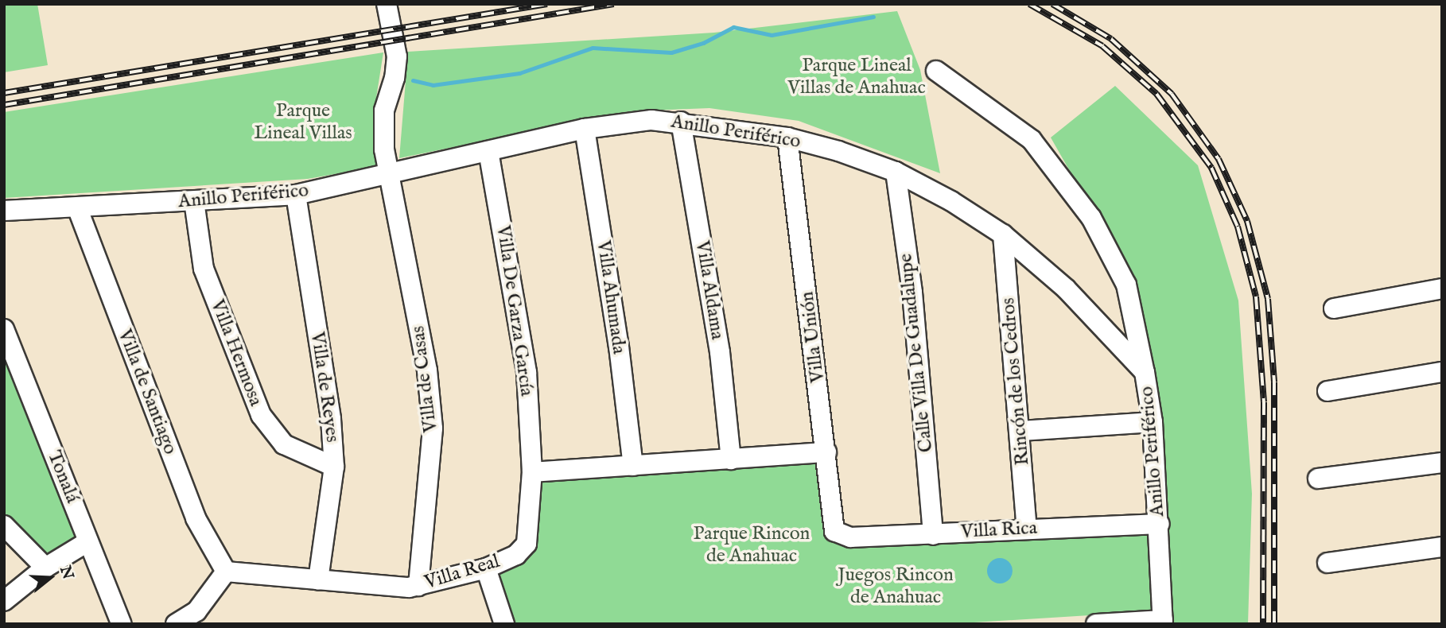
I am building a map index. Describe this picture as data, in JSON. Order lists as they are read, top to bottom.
{
  "streets": {
    "street": [
      "Anillo Periférico",
      "Villa Aldama",
      "Villa Ahumada",
      "Villa De Garza García",
      "Villa Unión",
      "Villa Hermosa",
      "Calle Villa De Guadalupe",
      "Villa de Casas",
      "Rincón de los Cedros",
      "Villa de Reyes",
      "Villa de Santiago",
      "Tonalá",
      "Villa Rica",
      "Villa Real"
    ]
  },
  "crossings": [
    ["Anillo Periférico", "Villa Aldama"],
    ["Anillo Periférico", "Villa Ahumada"],
    ["Anillo Periférico", "Villa De Garza García"],
    ["Anillo Periférico", "Villa Unión"],
    ["Anillo Periférico", "Villa Hermosa"],
    ["Anillo Periférico", "Calle Villa De Guadalupe"],
    ["Anillo Periférico", "Villa de Casas"],
    ["Anillo Periférico", "Rincón de los Cedros"],
    ["Anillo Periférico", "Villa de Reyes"],
    ["Anillo Periférico", "Villa de Santiago"],
    ["Anillo Periférico", "Villa Rica"],
    ["Villa De Garza García", "Villa Real"],
    ["Villa Unión", "Villa Rica"],
    ["Villa Hermosa", "Villa de Reyes"],
    ["Calle Villa De Guadalupe", "Villa Rica"],
    ["Villa de Casas", "Villa Real"],
    ["Rincón de los Cedros", "Villa Rica"],
    ["Villa de Reyes", "Villa Real"],
    ["Villa de Santiago", "Villa Real"]
  ],
  "parks": [
    "Parque Lineal Villas de Anahuac",
    "Parque Lineal Villas",
    "Parque Rincon de Anahuac",
    "Juegos Rincon de Anahuac"
  ],
  "north": "right"
}
